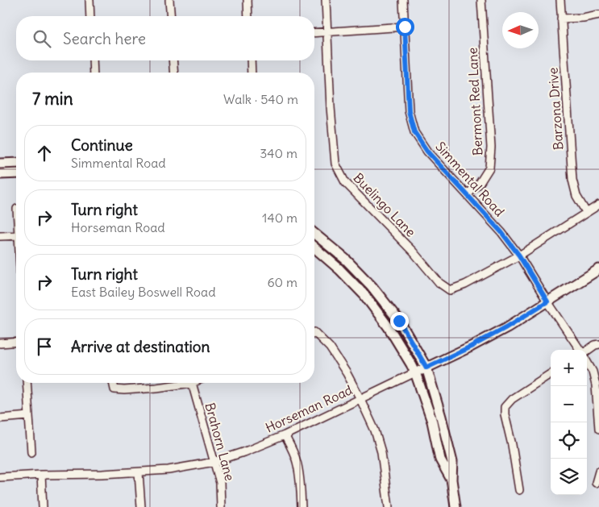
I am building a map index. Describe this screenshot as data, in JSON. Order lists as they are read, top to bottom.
{
  "streets": {
    "street": [
      "Bermont Red Lane",
      "Barzona Drive",
      "Simmental Road",
      "Buelingo Lane",
      "Horseman Road",
      "Brahorn Lane"
    ]
  },
  "crossings": [
    ["Bermont Red Lane", "Simmental Road"],
    ["Simmental Road", "Buelingo Lane"],
    ["Simmental Road", "Horseman Road"],
    ["Horseman Road", "Brahorn Lane"]
  ],
  "north": "left",
  "page": {
    "search": "Search here",
    "heading": ["7 min", "Walk · 540 m"],
    "list": [
      ["Continue", "Simmental Road", "340 m"],
      ["Turn right", "Horseman Road", "140 m"],
      ["Turn right", "East Bailey Boswell Road", "60 m"],
      "Arrive at destination"
    ],
    "map_buttons": ["+", "−"]
  }
}
